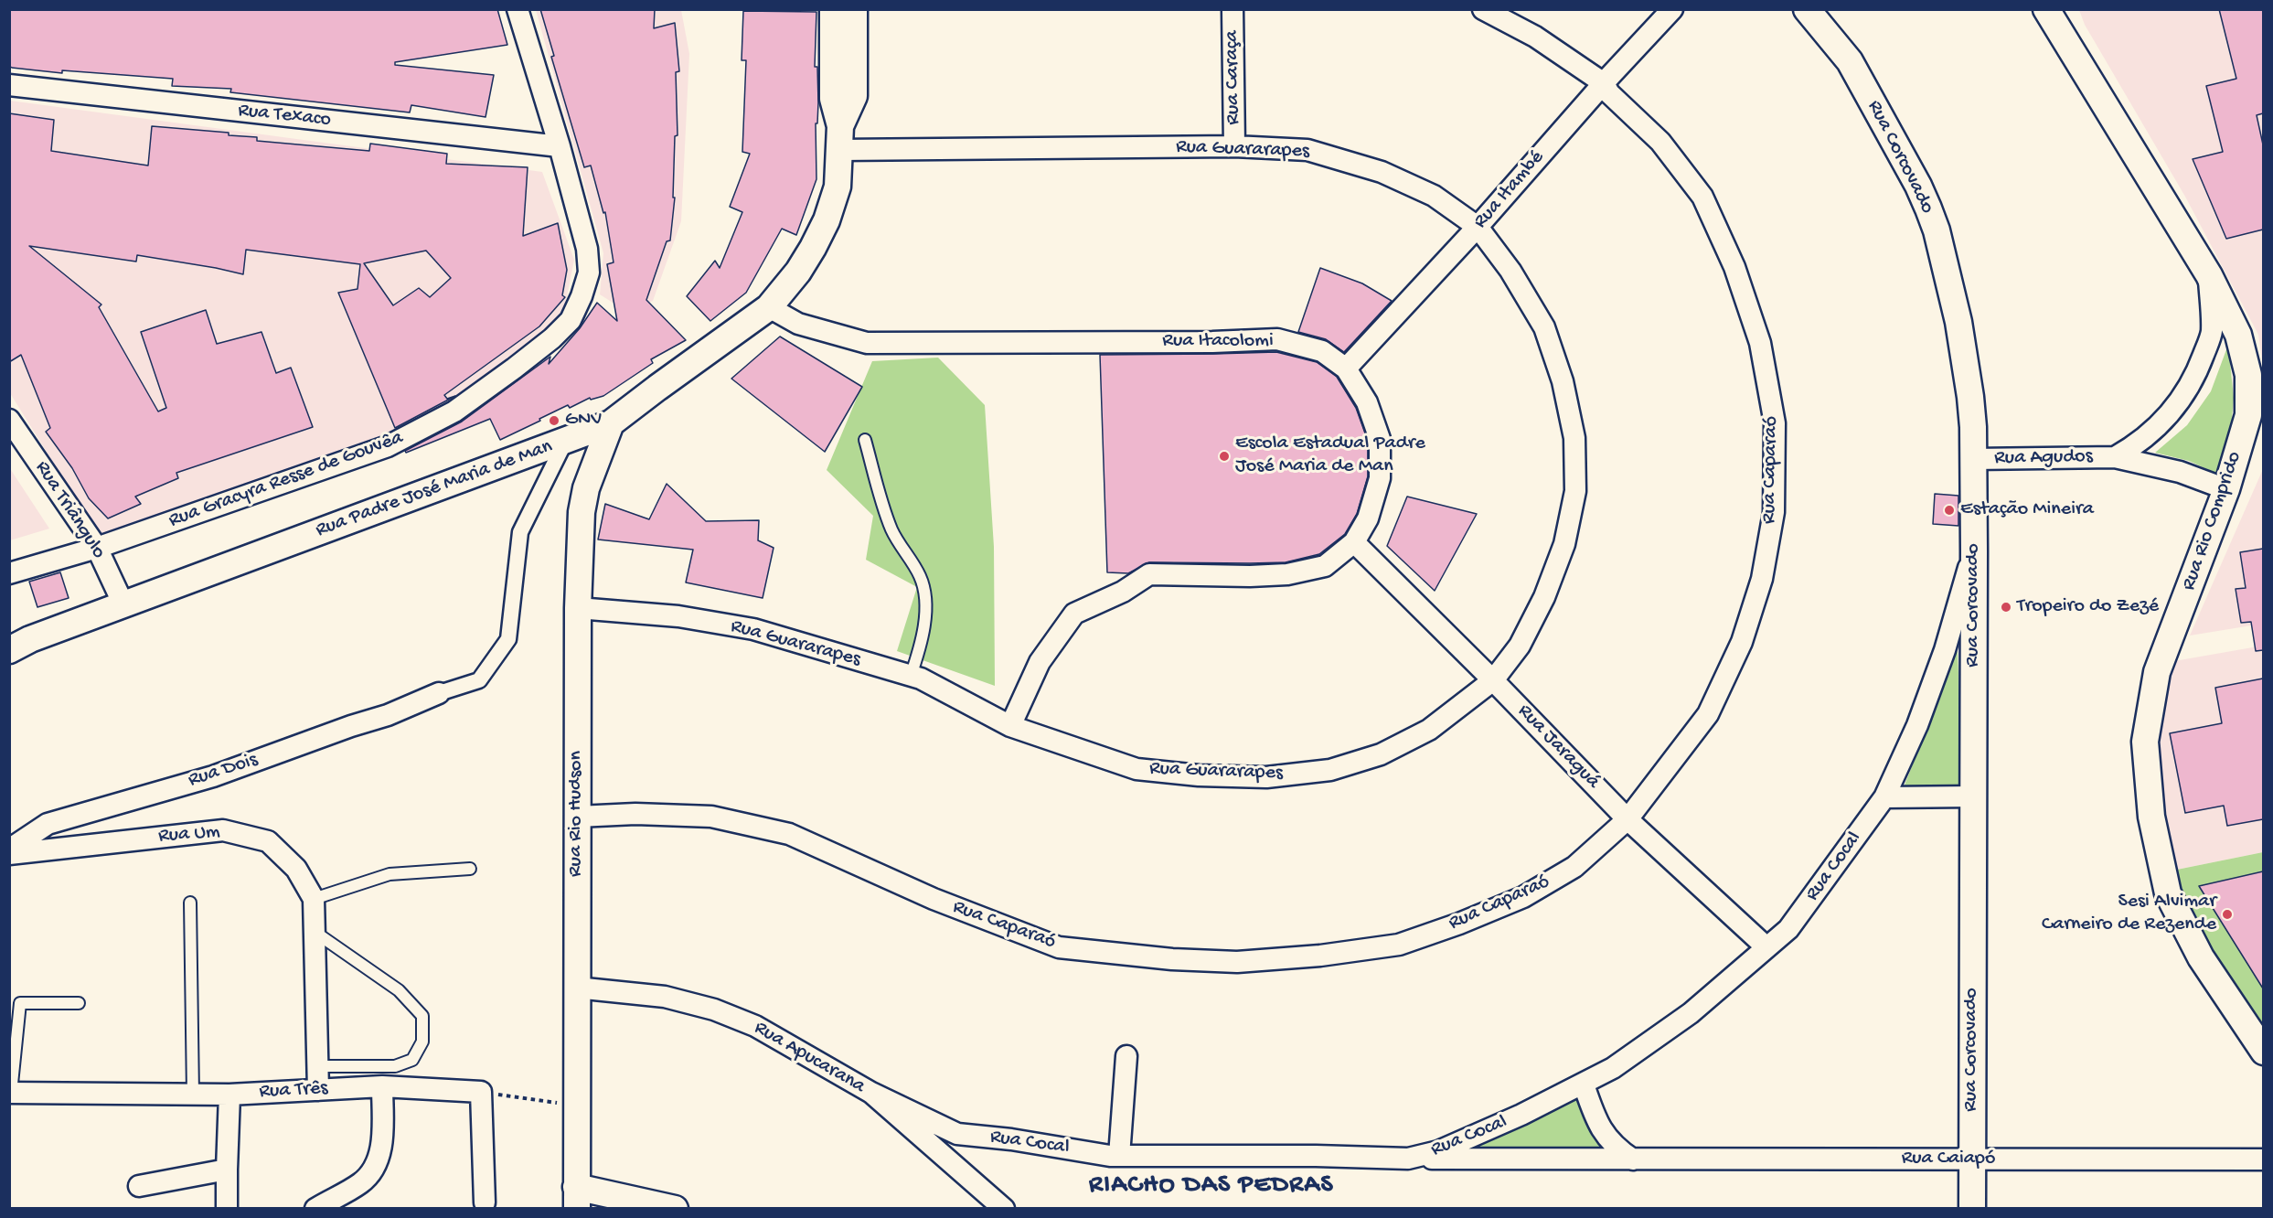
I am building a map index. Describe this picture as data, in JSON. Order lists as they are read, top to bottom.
{
  "streets": {
    "street": [
      "Rua Caraça",
      "Rua Texaco",
      "Rua Guararapes",
      "Rua Corcovado",
      "Rua Itambé",
      "Rua Itacolomi",
      "Rua Agudos",
      "Rua Caparaó",
      "Rua Gracyra Resse de Gouvêa",
      "Rua Padre José Maria de Man",
      "Rua Triângulo",
      "Rua Rio Comprido",
      "Rua Jaraguá",
      "Rua Dois",
      "Rua Rio Hudson",
      "Rua Um",
      "Rua Cocal",
      "Rua Apucarana",
      "Rua Três",
      "Rua Caiapó"
    ]
  },
  "crossings": [
    ["Rua Caraça", "Rua Guararapes"],
    ["Rua Texaco", "Rua Gracyra Resse de Gouvêa"],
    ["Rua Guararapes", "Rua Itambé"],
    ["Rua Guararapes", "Rua Itacolomi"],
    ["Rua Guararapes", "Rua Padre José Maria de Man"],
    ["Rua Guararapes", "Rua Jaraguá"],
    ["Rua Guararapes", "Rua Rio Hudson"],
    ["Rua Corcovado", "Rua Agudos"],
    ["Rua Corcovado", "Rua Cocal"],
    ["Rua Corcovado", "Rua Caiapó"],
    ["Rua Itambé", "Rua Itacolomi"],
    ["Rua Itambé", "Rua Caparaó"],
    ["Rua Itacolomi", "Rua Padre José Maria de Man"],
    ["Rua Itacolomi", "Rua Jaraguá"],
    ["Rua Agudos", "Rua Rio Comprido"],
    ["Rua Caparaó", "Rua Jaraguá"],
    ["Rua Caparaó", "Rua Rio Hudson"],
    ["Rua Gracyra Resse de Gouvêa", "Rua Triângulo"],
    ["Rua Padre José Maria de Man", "Rua Triângulo"],
    ["Rua Padre José Maria de Man", "Rua Rio Hudson"],
    ["Rua Jaraguá", "Rua Cocal"],
    ["Rua Rio Hudson", "Rua Apucarana"],
    ["Rua Um", "Rua Três"],
    ["Rua Cocal", "Rua Apucarana"],
    ["Rua Cocal", "Rua Caiapó"]
  ],
  "districts": ["RIACHO DAS PEDRAS"],
  "places": [
    "GNV",
    "Escola Estadual Padre José Maria de Man",
    "Estação Mineira",
    "Tropeiro do Zezé",
    "Sesi Alvimar Carneiro de Rezende"
  ]
}
